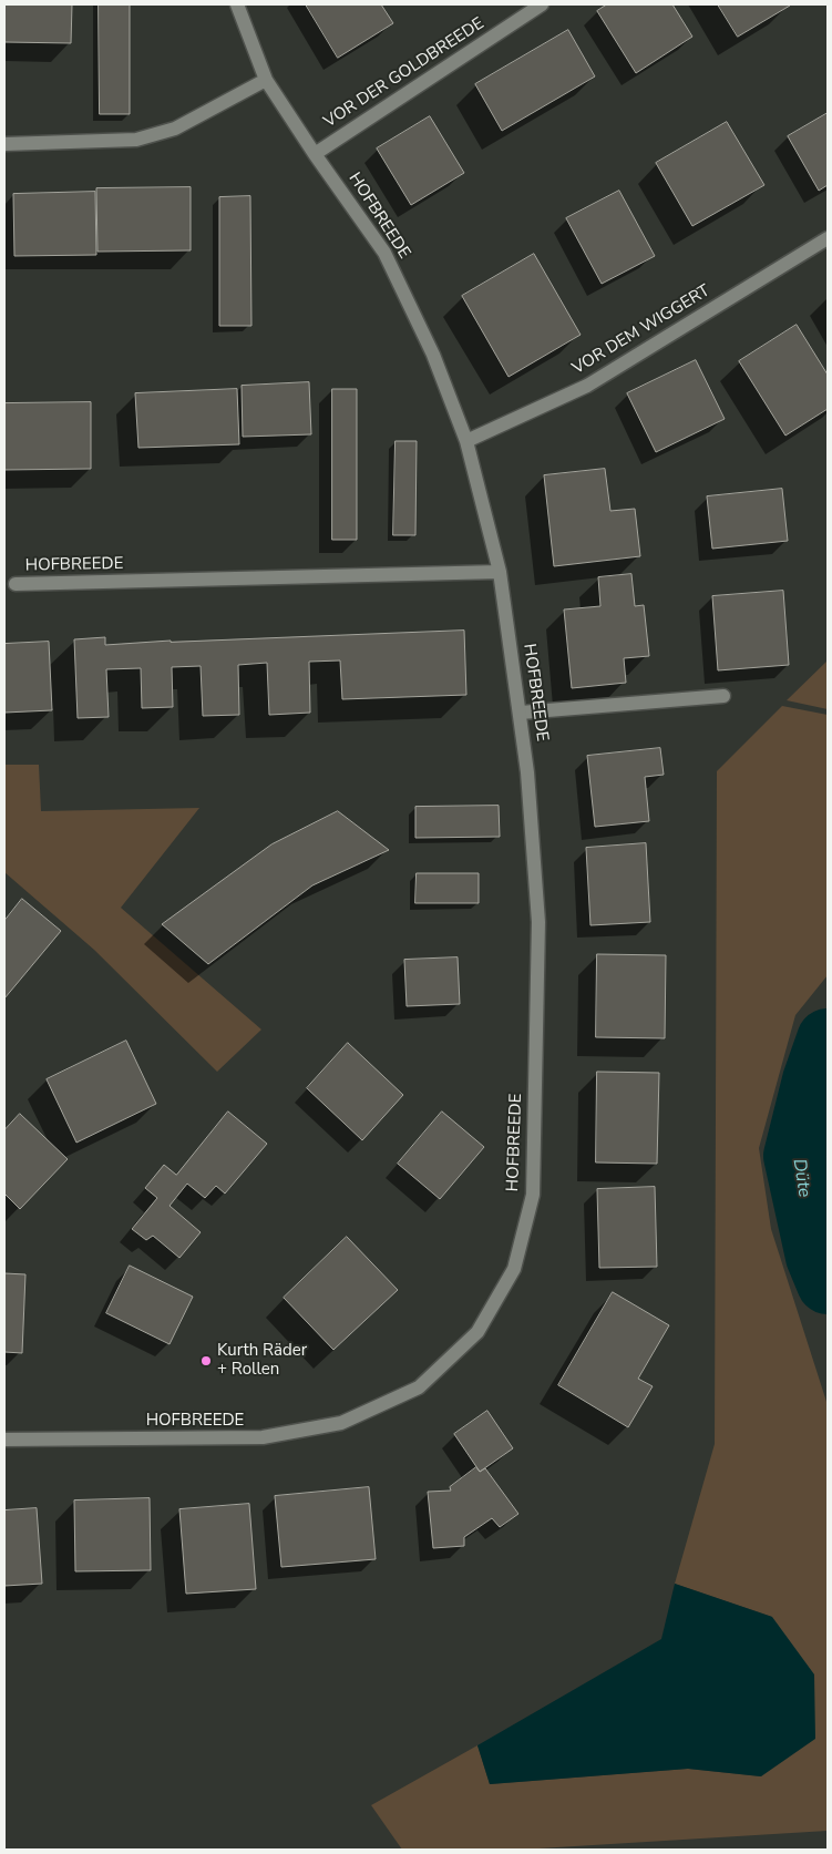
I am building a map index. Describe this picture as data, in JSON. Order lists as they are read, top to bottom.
{
  "streets": {
    "street": ["VOR DER GOLDBREEDE", "HOFBREEDE", "VOR DEM WIGGERT"]
  },
  "crossings": [
    ["VOR DER GOLDBREEDE", "HOFBREEDE"],
    ["HOFBREEDE", "VOR DEM WIGGERT"]
  ],
  "water": ["Düte"],
  "places": ["Kurth Räder + Rollen"]
}
